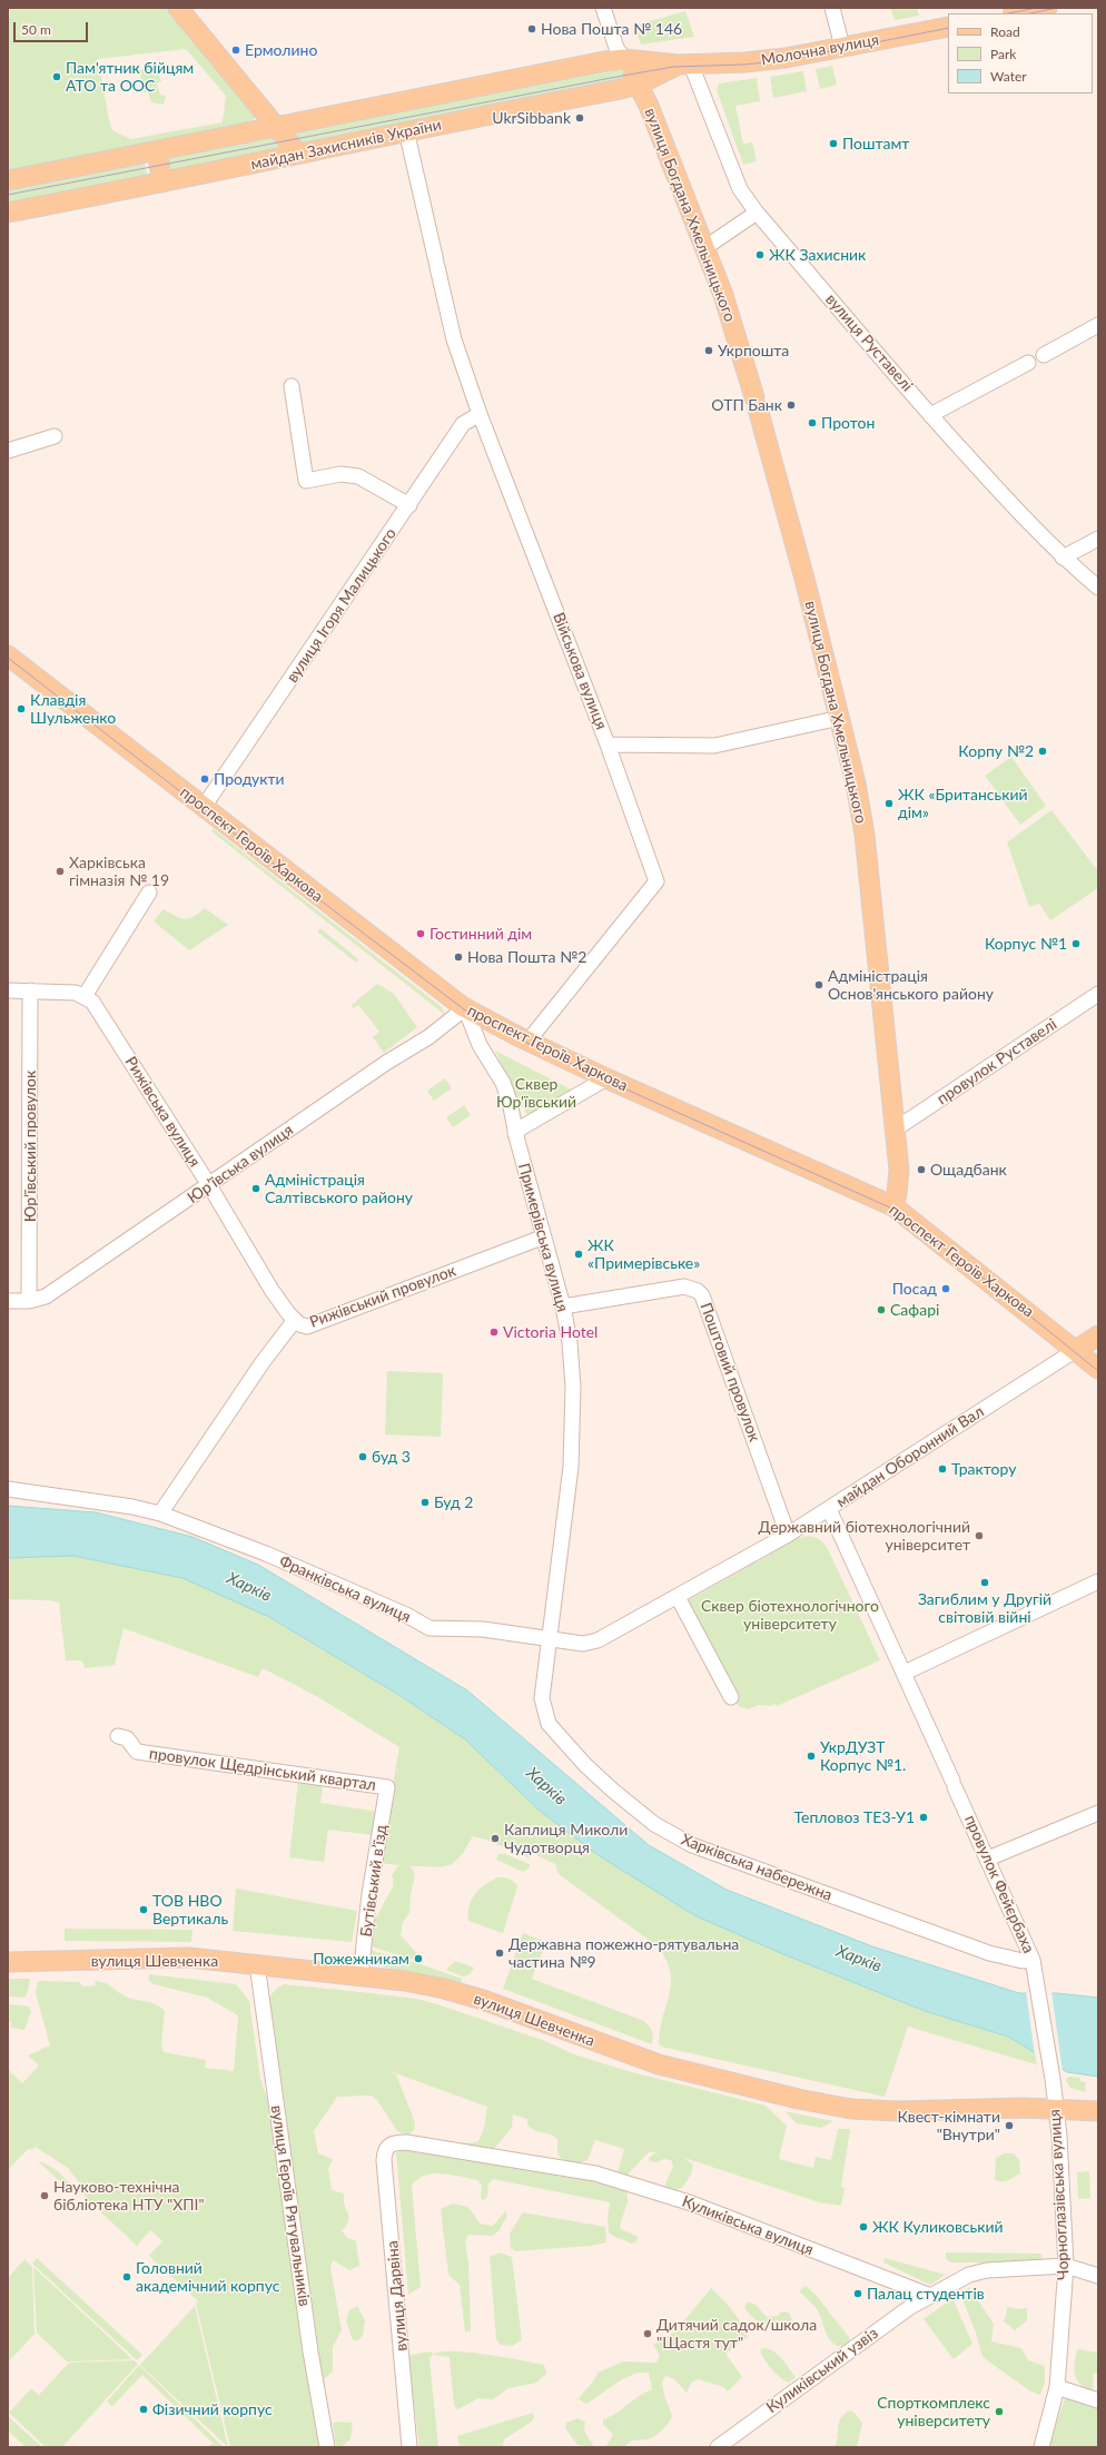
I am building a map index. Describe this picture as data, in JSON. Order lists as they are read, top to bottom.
{
  "streets": {
    "main road": [
      "Молочна вулиця",
      "майдан Захисників України",
      "вулиця Богдана Хмельницького",
      "проспект Героїв Харкова",
      "вулиця Шевченка"
    ],
    "street": [
      "вулиця Руставелі",
      "вулиця Ігоря Малицького",
      "Військова вулиця",
      "провулок Руставелі",
      "Рижівська вулиця",
      "Юр’ївський провулок",
      "Юр’ївська вулиця",
      "Примерівська вулиця",
      "Рижівський провулок",
      "Поштовий провулок",
      "майдан Оборонний Вал",
      "Франківська вулиця",
      "провулок Щедрінський квартал",
      "Харківська набережна",
      "Бутівський в’їзд",
      "провулок Фейєрбаха",
      "Чорноглазівська вулиця",
      "вулиця Героїв Рятувальників",
      "Куликівська вулиця",
      "вулиця Дарвіна",
      "Куликівський узвіз"
    ]
  },
  "crossings": [
    ["Молочна вулиця", "майдан Захисників України"],
    ["Молочна вулиця", "вулиця Руставелі"],
    ["майдан Захисників України", "вулиця Богдана Хмельницького"],
    ["майдан Захисників України", "вулиця Руставелі"],
    ["майдан Захисників України", "Військова вулиця"],
    ["вулиця Богдана Хмельницького", "проспект Героїв Харкова"],
    ["вулиця Богдана Хмельницького", "провулок Руставелі"],
    ["вулиця Ігоря Малицького", "Військова вулиця"],
    ["вулиця Ігоря Малицького", "проспект Героїв Харкова"],
    ["Військова вулиця", "проспект Героїв Харкова"],
    ["проспект Героїв Харкова", "Юр’ївська вулиця"],
    ["проспект Героїв Харкова", "Примерівська вулиця"],
    ["проспект Героїв Харкова", "майдан Оборонний Вал"],
    ["Рижівська вулиця", "Юр’ївська вулиця"],
    ["Рижівська вулиця", "Рижівський провулок"],
    ["Юр’ївський провулок", "Юр’ївська вулиця"],
    ["Юр’ївська вулиця", "Примерівська вулиця"],
    ["Примерівська вулиця", "Рижівський провулок"],
    ["Примерівська вулиця", "Поштовий провулок"],
    ["Примерівська вулиця", "Франківська вулиця"],
    ["Примерівська вулиця", "Харківська набережна"],
    ["Рижівський провулок", "Франківська вулиця"],
    ["Поштовий провулок", "майдан Оборонний Вал"],
    ["майдан Оборонний Вал", "Франківська вулиця"],
    ["майдан Оборонний Вал", "провулок Фейєрбаха"],
    ["Франківська вулиця", "Харківська набережна"],
    ["провулок Щедрінський квартал", "Бутівський в’їзд"],
    ["Харківська набережна", "провулок Фейєрбаха"],
    ["Бутівський в’їзд", "вулиця Шевченка"],
    ["провулок Фейєрбаха", "Чорноглазівська вулиця"],
    ["вулиця Шевченка", "Чорноглазівська вулиця"],
    ["вулиця Шевченка", "вулиця Героїв Рятувальників"],
    ["Куликівська вулиця", "вулиця Дарвіна"],
    ["Куликівська вулиця", "Куликівський узвіз"]
  ],
  "water": ["Харків"],
  "parks": ["Сквер Юр'ївський", "Сквер біотехнологічного університету"],
  "places": [
    "Нова Пошта № 146",
    "Ермолино",
    "Пам'ятник бійцям АТО та ООС",
    "UkrSibbank",
    "Поштамт",
    "ЖК Захисник",
    "Укрпошта",
    "ОТП Банк",
    "Протон",
    "Клавдія Шульженко",
    "Корпу №2",
    "Продукти",
    "ЖК «Британський дім»",
    "Харківська гімназія № 19",
    "Гостинний дім",
    "Корпус №1",
    "Нова Пошта №2",
    "Адміністрація Основ'янського району",
    "Ощадбанк",
    "Адміністрація Салтівського району",
    "ЖК «Примерівське»",
    "Посад",
    "Сафарі",
    "Victoria Hotel",
    "буд 3",
    "Трактору",
    "Буд 2",
    "Державний біотехнологічний університет",
    "Загиблим у Другій світовій війні",
    "УкрДУЗТ Корпус №1.",
    "Тепловоз ТЕ3-У1",
    "Каплиця Миколи Чудотворця",
    "ТОВ НВО Вертикаль",
    "Державна пожежно-рятувальна частина №9",
    "Пожежникам",
    "Квест-кімнати \"Внутри\"",
    "Науково-технічна бібліотека НТУ \"ХПІ\"",
    "ЖК Куликовський",
    "Головний академічний корпус",
    "Палац студентів",
    "Дитячий садок/школа \"Щастя тут\"",
    "Фізичний корпус",
    "Спорткомплекс університету"
  ],
  "legend": ["Road", "Park", "Water"],
  "scale_bar": "50 m"
}
